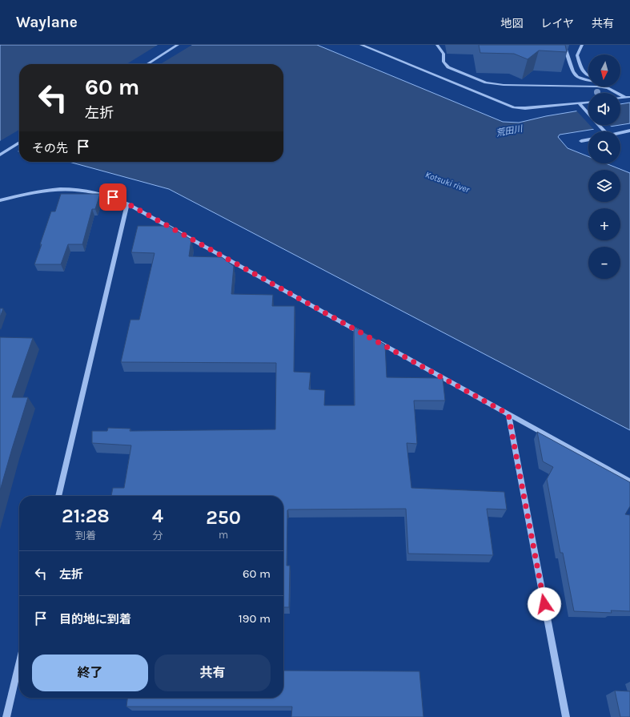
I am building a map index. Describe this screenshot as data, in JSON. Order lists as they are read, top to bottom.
{
  "water": ["荒田川", "Kotsuki river"],
  "north": "bottom",
  "page": {
    "header": "Waylane",
    "nav": ["地図", "レイヤ", "共有"],
    "map_buttons": ["+", "−"],
    "turn": ["60 m", "左折"],
    "then": "その先",
    "eta": [
      "21:28",
      "到着",
      "4",
      "分",
      "250",
      "m"
    ],
    "list": [
      {
        "name": "左折",
        "value": "60 m"
      },
      {
        "name": "目的地に到着",
        "value": "190 m"
      }
    ],
    "buttons": ["終了", "共有"]
  }
}
